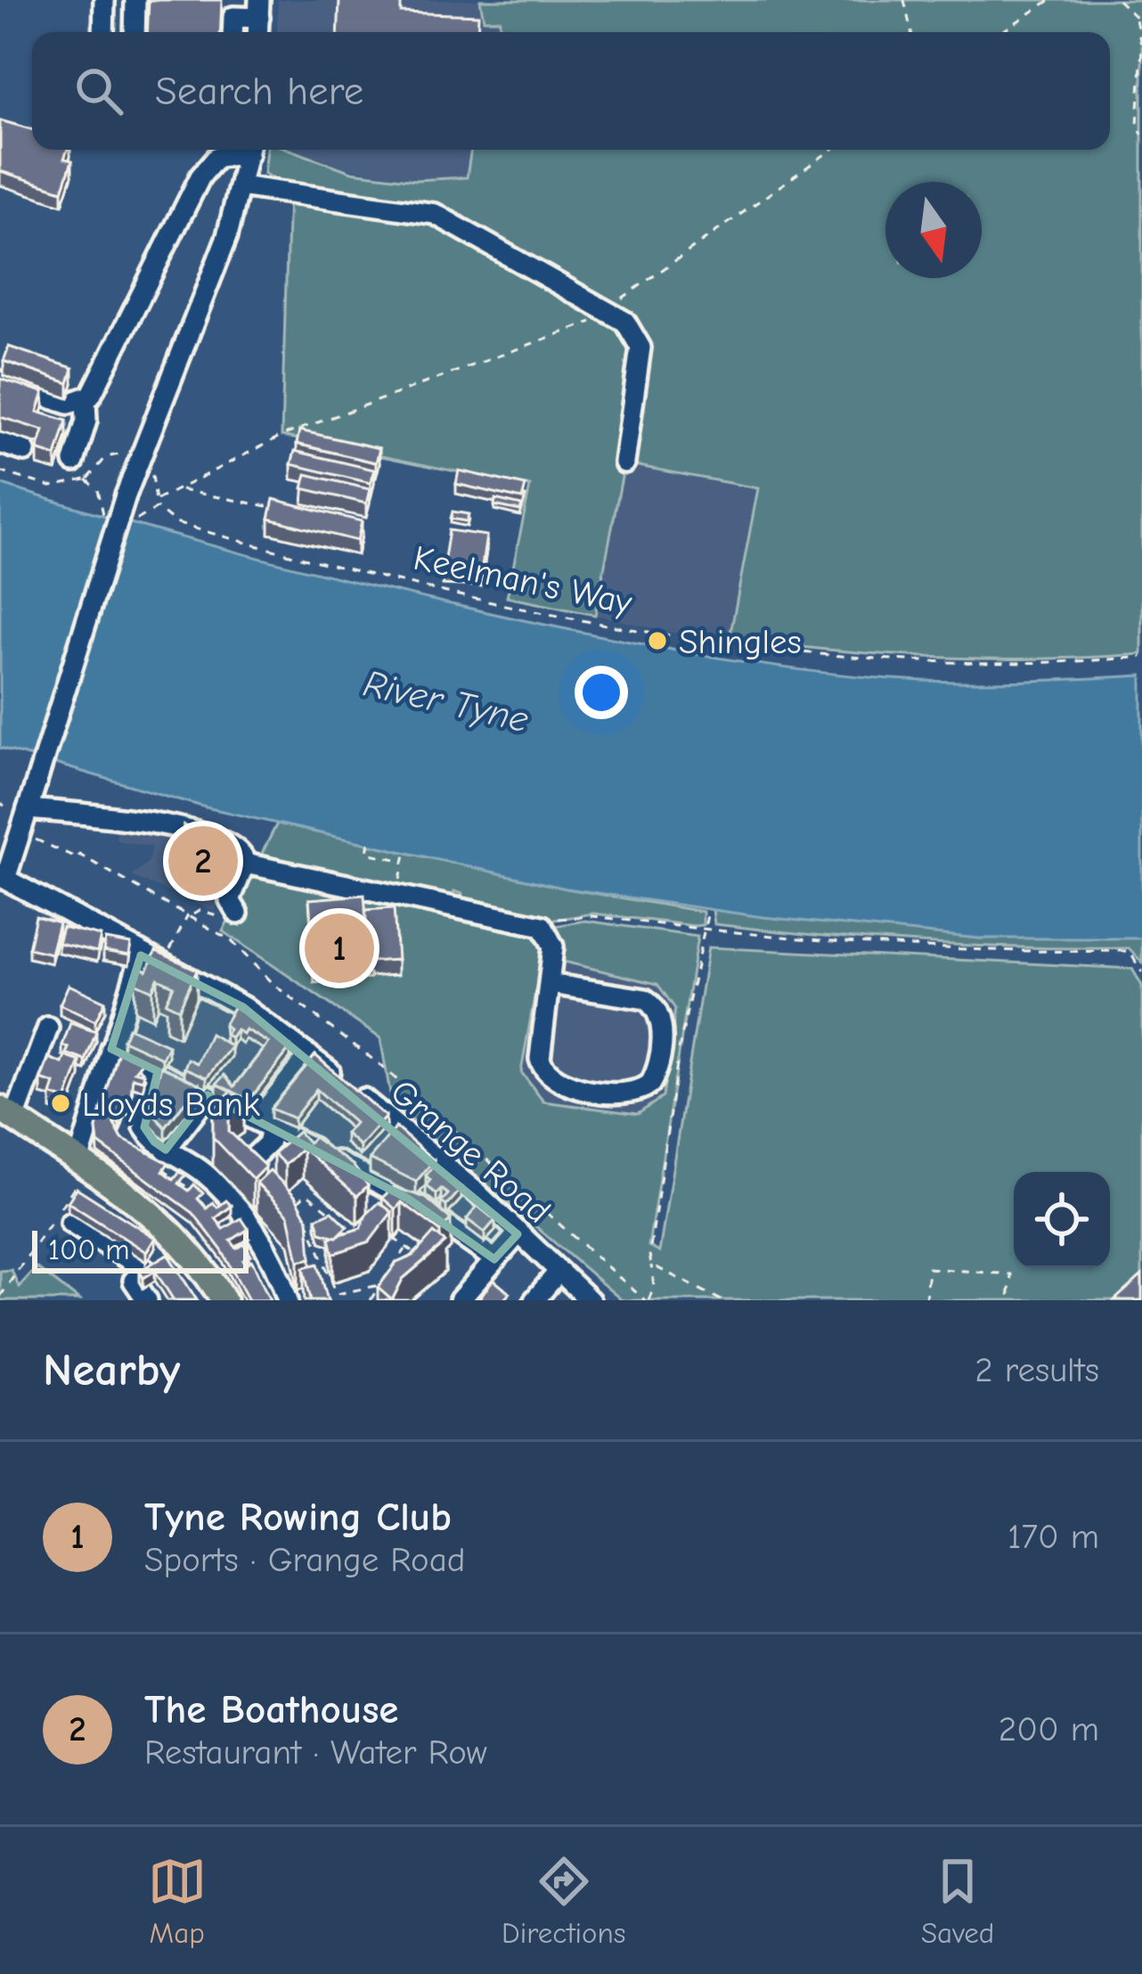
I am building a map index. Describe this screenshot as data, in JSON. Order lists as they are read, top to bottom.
{
  "streets": {
    "street": ["Grange Road"],
    "path": ["Keelman's Way"]
  },
  "water": ["River Tyne"],
  "places": ["Shingles", "Lloyds Bank"],
  "scale_bar": "100 m",
  "north": "bottom",
  "page": {
    "search": "Search here",
    "pins": ["2", "1"],
    "scale": "100 m",
    "heading": ["Nearby", "2 results"],
    "list": [
      {
        "mark": "1",
        "name": "Tyne Rowing Club",
        "note": "Sports · Grange Road",
        "value": "170 m"
      },
      {
        "mark": "2",
        "name": "The Boathouse",
        "note": "Restaurant · Water Row",
        "value": "200 m"
      }
    ],
    "nav": ["Map", "Directions", "Saved"]
  }
}
